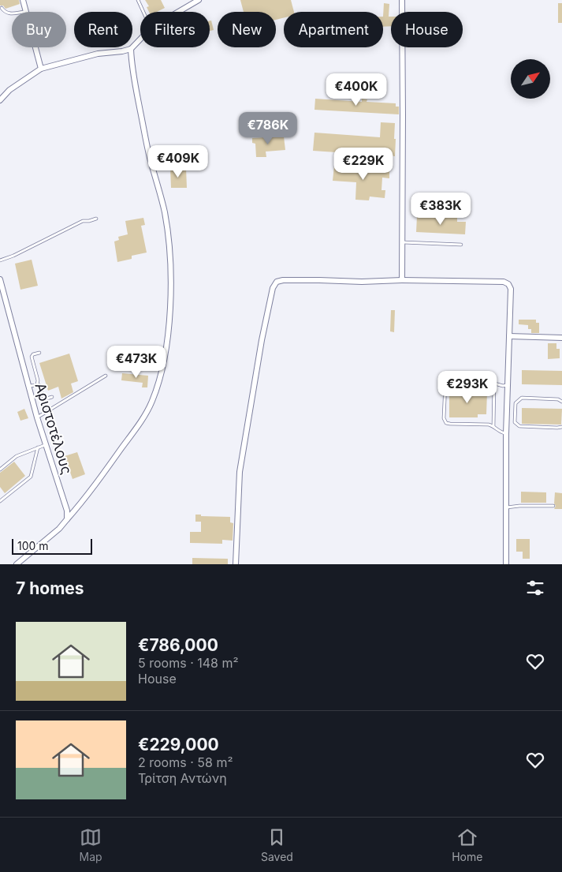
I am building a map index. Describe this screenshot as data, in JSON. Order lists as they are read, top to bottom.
{
  "streets": {
    "street": ["Αριστοτέλους"]
  },
  "scale_bar": "100 m",
  "north": "top right",
  "page": {
    "chip": [
      "Buy",
      "Rent",
      "Filters",
      "New",
      "Apartment",
      "House"
    ],
    "price": [
      "€400K",
      "€786K",
      "€409K",
      "€229K",
      "€383K",
      "€473K",
      "€293K"
    ],
    "scale": "100 m",
    "heading": "7 homes",
    "list": [
      {
        "name": "€786,000",
        "note": "5 rooms · 148 m² · House"
      },
      {
        "name": "€229,000",
        "note": "2 rooms · 58 m² · Τρίτση Αντώνη"
      }
    ],
    "tabs": ["Map", "Saved", "Home"]
  }
}
